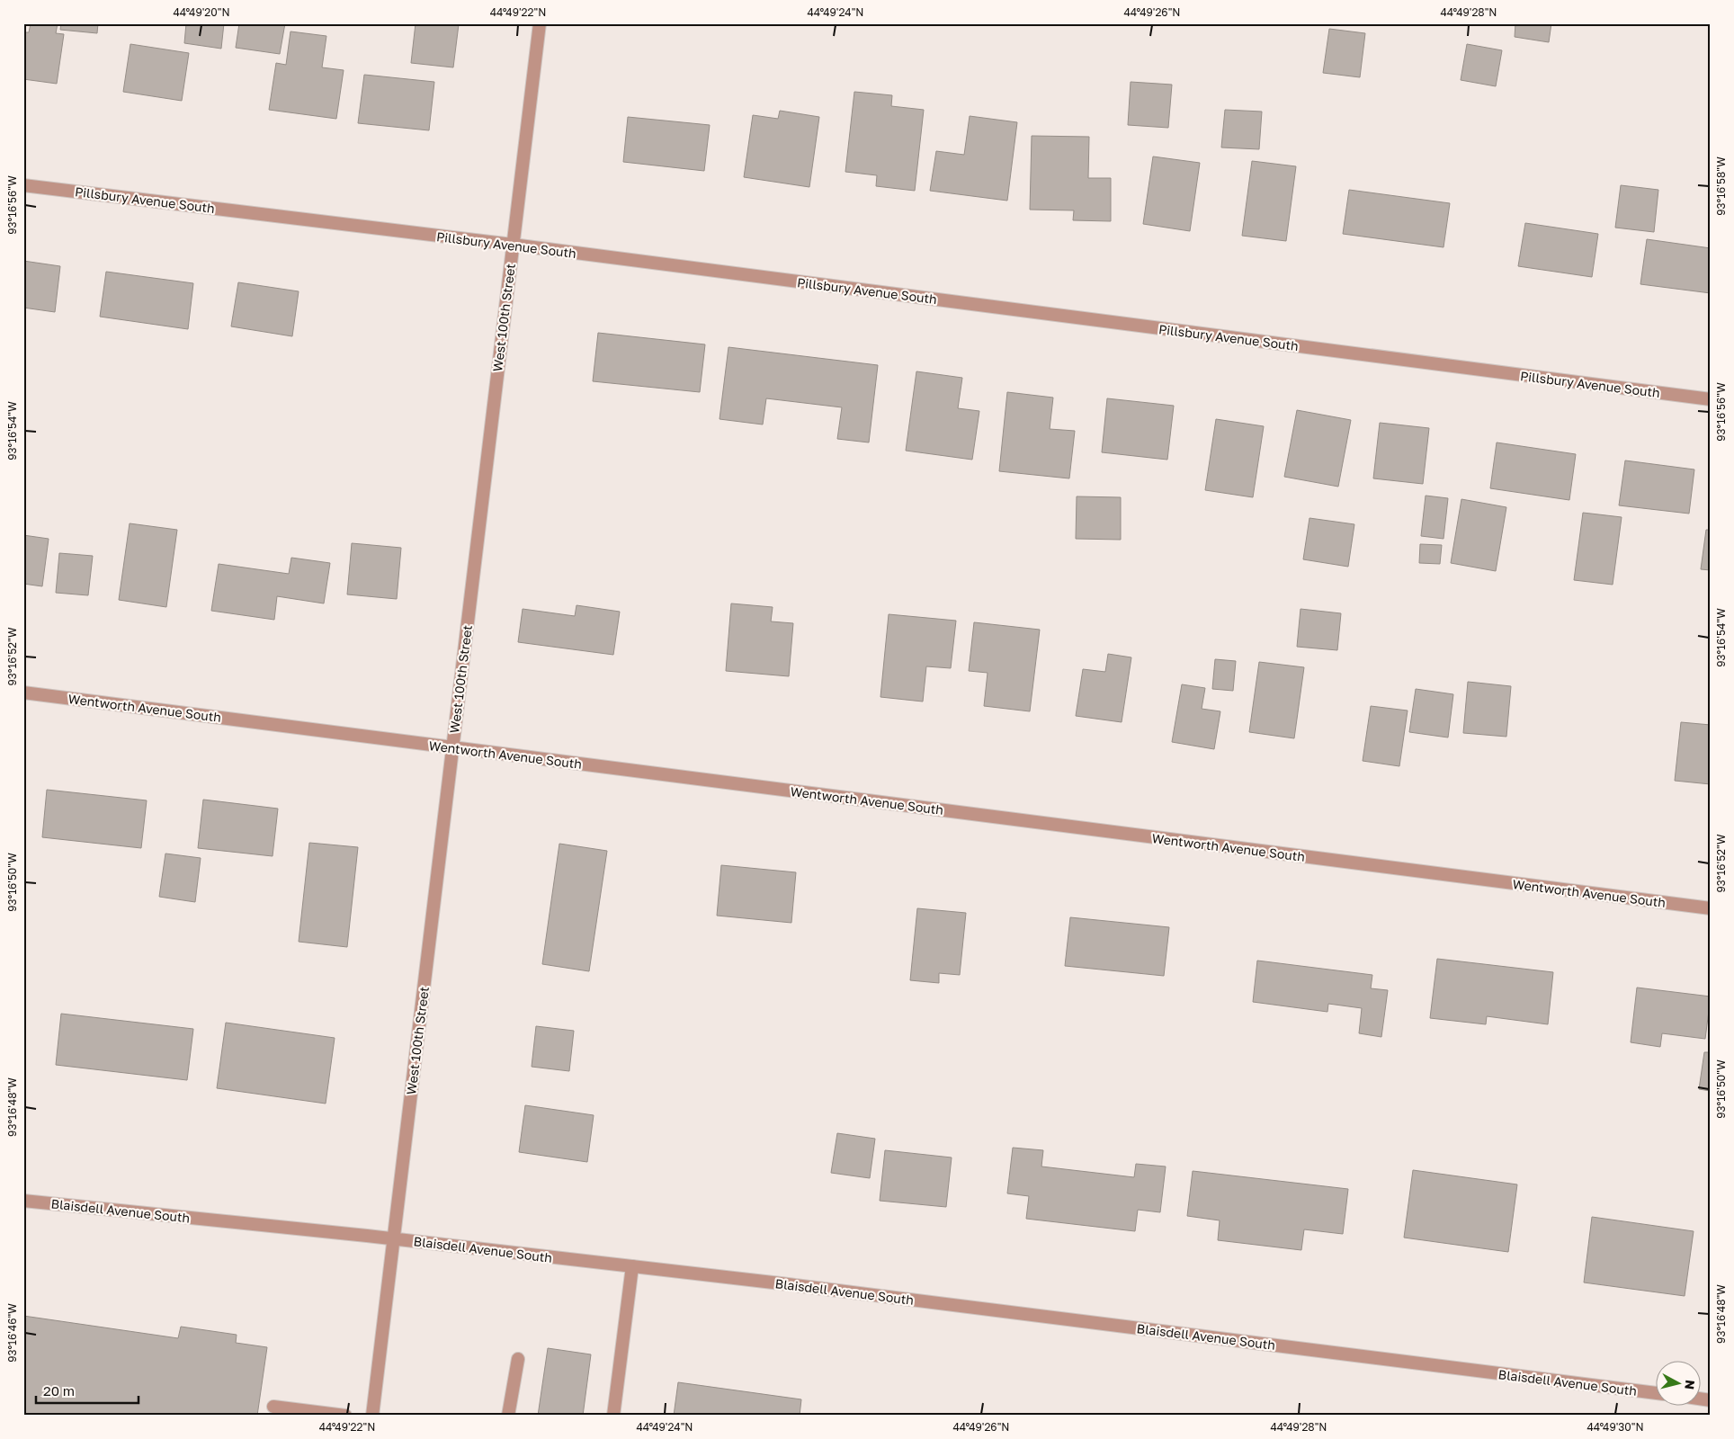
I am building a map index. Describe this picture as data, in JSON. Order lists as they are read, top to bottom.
{
  "streets": {
    "street": [
      "Pillsbury Avenue South",
      "West 100th Street",
      "Wentworth Avenue South",
      "Blaisdell Avenue South"
    ]
  },
  "crossings": [
    ["Pillsbury Avenue South", "West 100th Street"],
    ["West 100th Street", "Wentworth Avenue South"],
    ["West 100th Street", "Blaisdell Avenue South"]
  ],
  "scale_bar": "20 m",
  "north": "right",
  "coordinates": [
    "44°49'20\"N",
    "44°49'22\"N",
    "44°49'24\"N",
    "44°49'26\"N",
    "44°49'28\"N",
    "93°16'58\"W",
    "93°16'56\"W",
    "93°16'54\"W",
    "93°16'52\"W",
    "93°16'50\"W",
    "93°16'48\"W",
    "93°16'46\"W",
    "44°49'30\"N"
  ]
}
